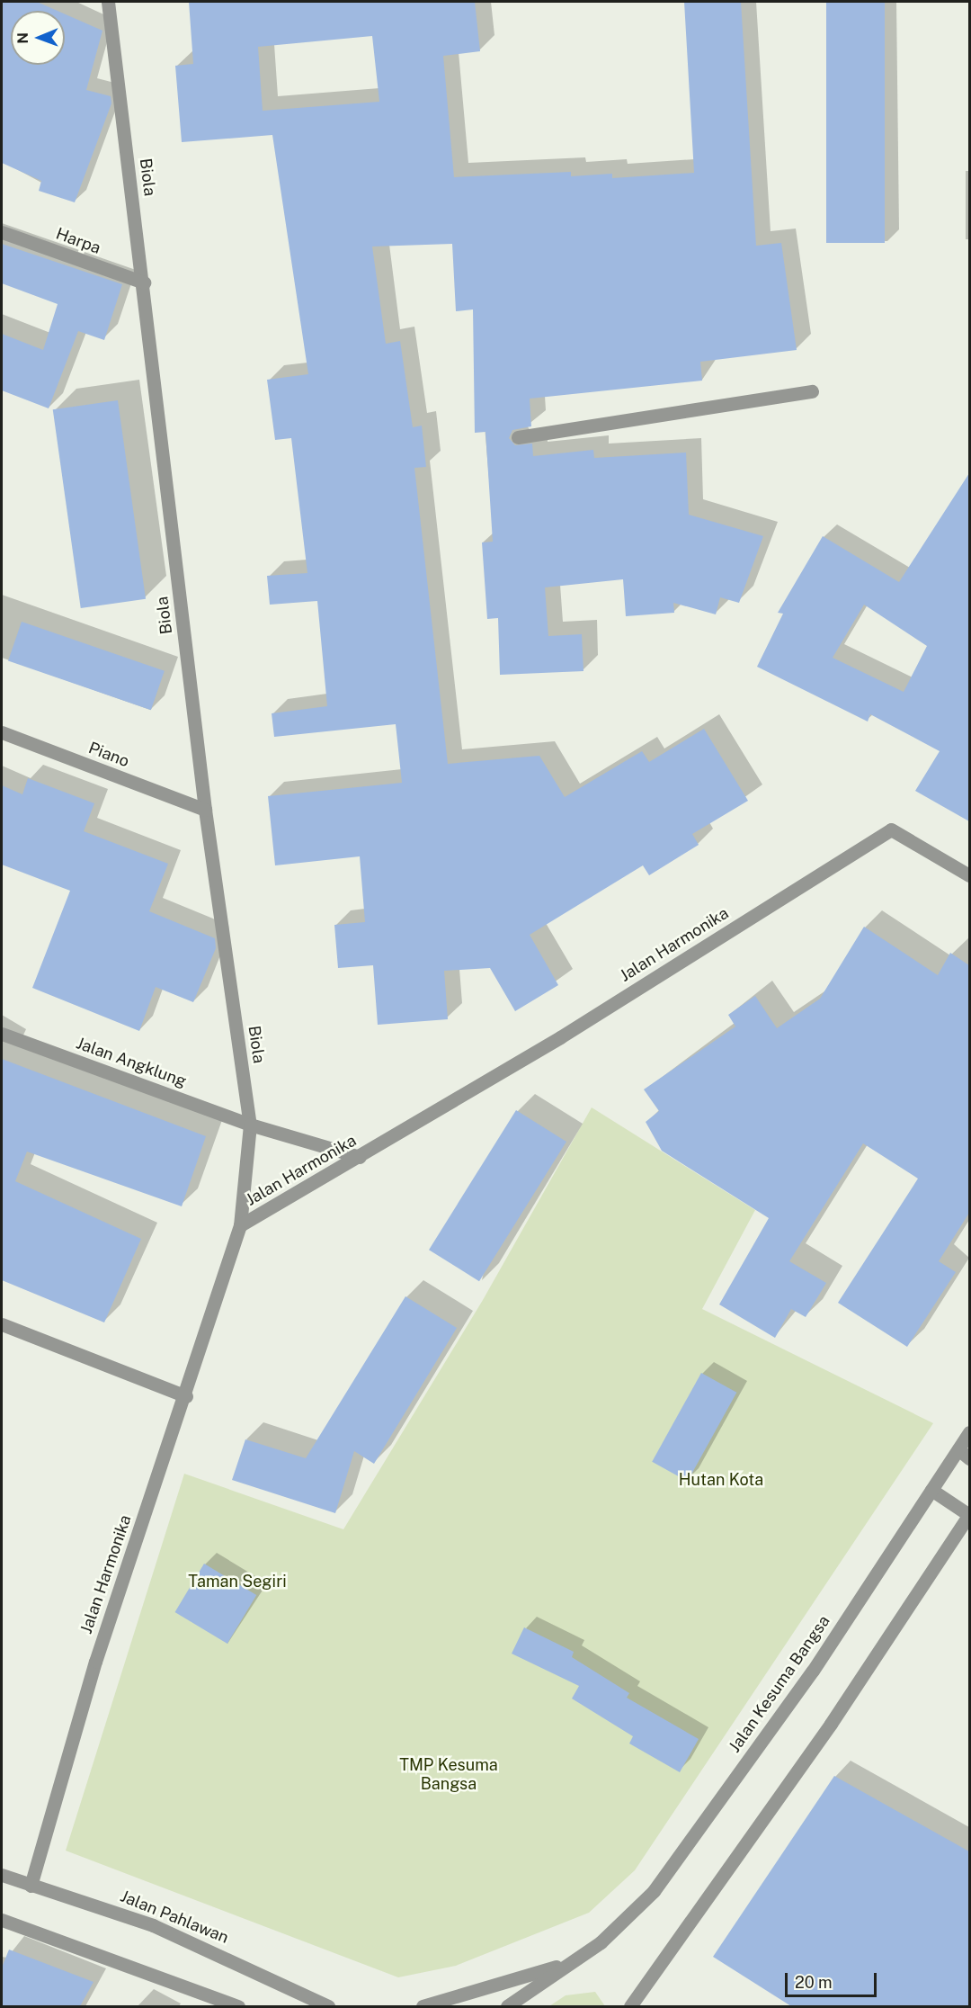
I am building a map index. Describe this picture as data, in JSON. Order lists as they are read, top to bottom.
{
  "streets": {
    "street": [
      "Biola",
      "Harpa",
      "Piano",
      "Jalan Harmonika",
      "Jalan Angklung",
      "Jalan Kesuma Bangsa",
      "Jalan Pahlawan"
    ]
  },
  "crossings": [
    ["Biola", "Harpa"],
    ["Biola", "Piano"],
    ["Biola", "Jalan Harmonika"],
    ["Biola", "Jalan Angklung"],
    ["Jalan Harmonika", "Jalan Angklung"],
    ["Jalan Harmonika", "Jalan Pahlawan"]
  ],
  "parks": ["Hutan Kota", "Taman Segiri", "TMP Kesuma Bangsa"],
  "scale_bar": "20 m",
  "north": "left"
}
